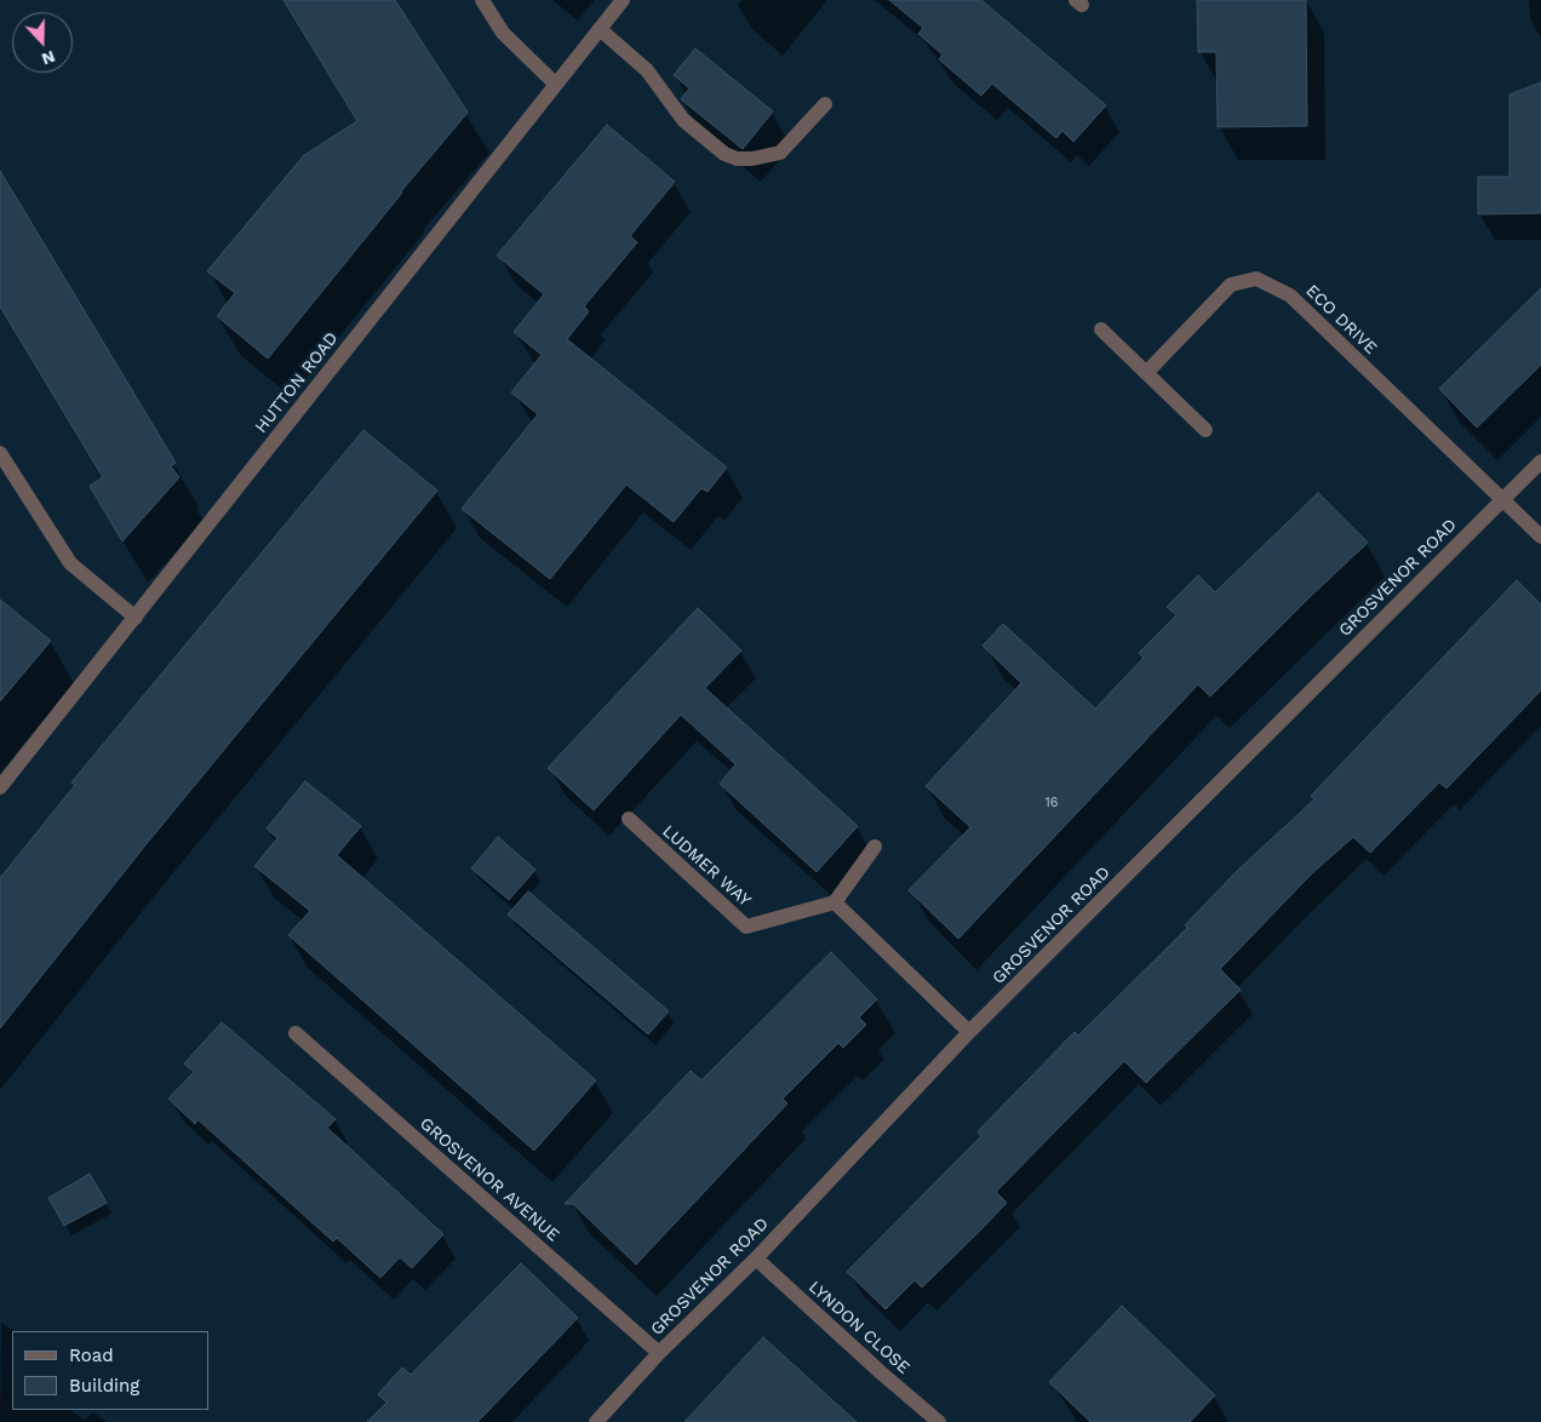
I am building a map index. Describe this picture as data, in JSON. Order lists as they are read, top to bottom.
{
  "streets": {
    "street": [
      "ECO DRIVE",
      "HUTTON ROAD",
      "GROSVENOR ROAD",
      "LUDMER WAY",
      "GROSVENOR AVENUE",
      "LYNDON CLOSE"
    ]
  },
  "crossings": [
    ["ECO DRIVE", "GROSVENOR ROAD"],
    ["GROSVENOR ROAD", "GROSVENOR AVENUE"],
    ["GROSVENOR ROAD", "LYNDON CLOSE"]
  ],
  "house_numbers": ["16"],
  "legend": ["Road", "Building"],
  "north": "bottom"
}
